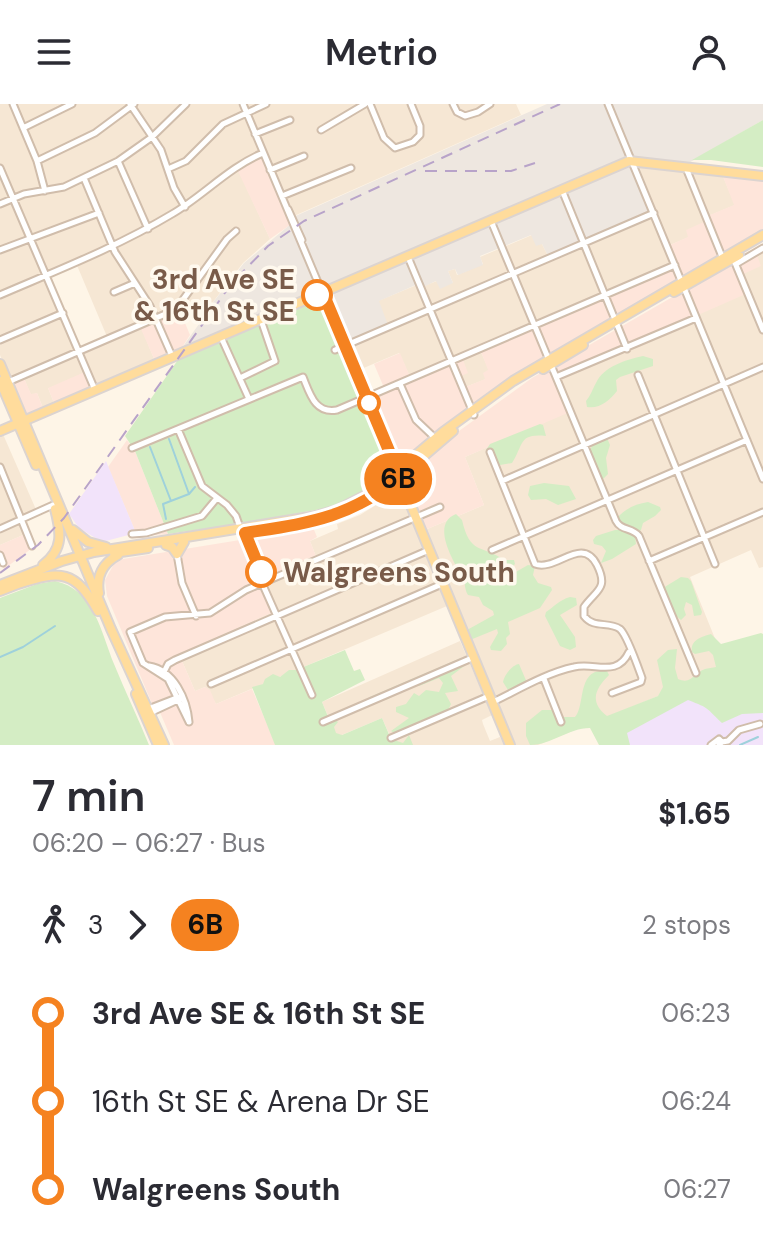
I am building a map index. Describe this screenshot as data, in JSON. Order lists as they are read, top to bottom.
{
  "places": ["3rd Ave SE & 16th St SE", "Walgreens South"],
  "lines": ["bus line 6B"],
  "page": {
    "header": "Metrio",
    "on_map": "6B",
    "heading": ["7 min", "06:20 – 06:27 · Bus", "$1.65"],
    "legs": ["3", "6B", "2 stops"],
    "list": [
      {
        "name": "3rd Ave SE & 16th St SE",
        "value": "06:23"
      },
      {
        "name": "16th St SE & Arena Dr SE",
        "value": "06:24"
      },
      {
        "name": "Walgreens South",
        "value": "06:27"
      }
    ]
  }
}
